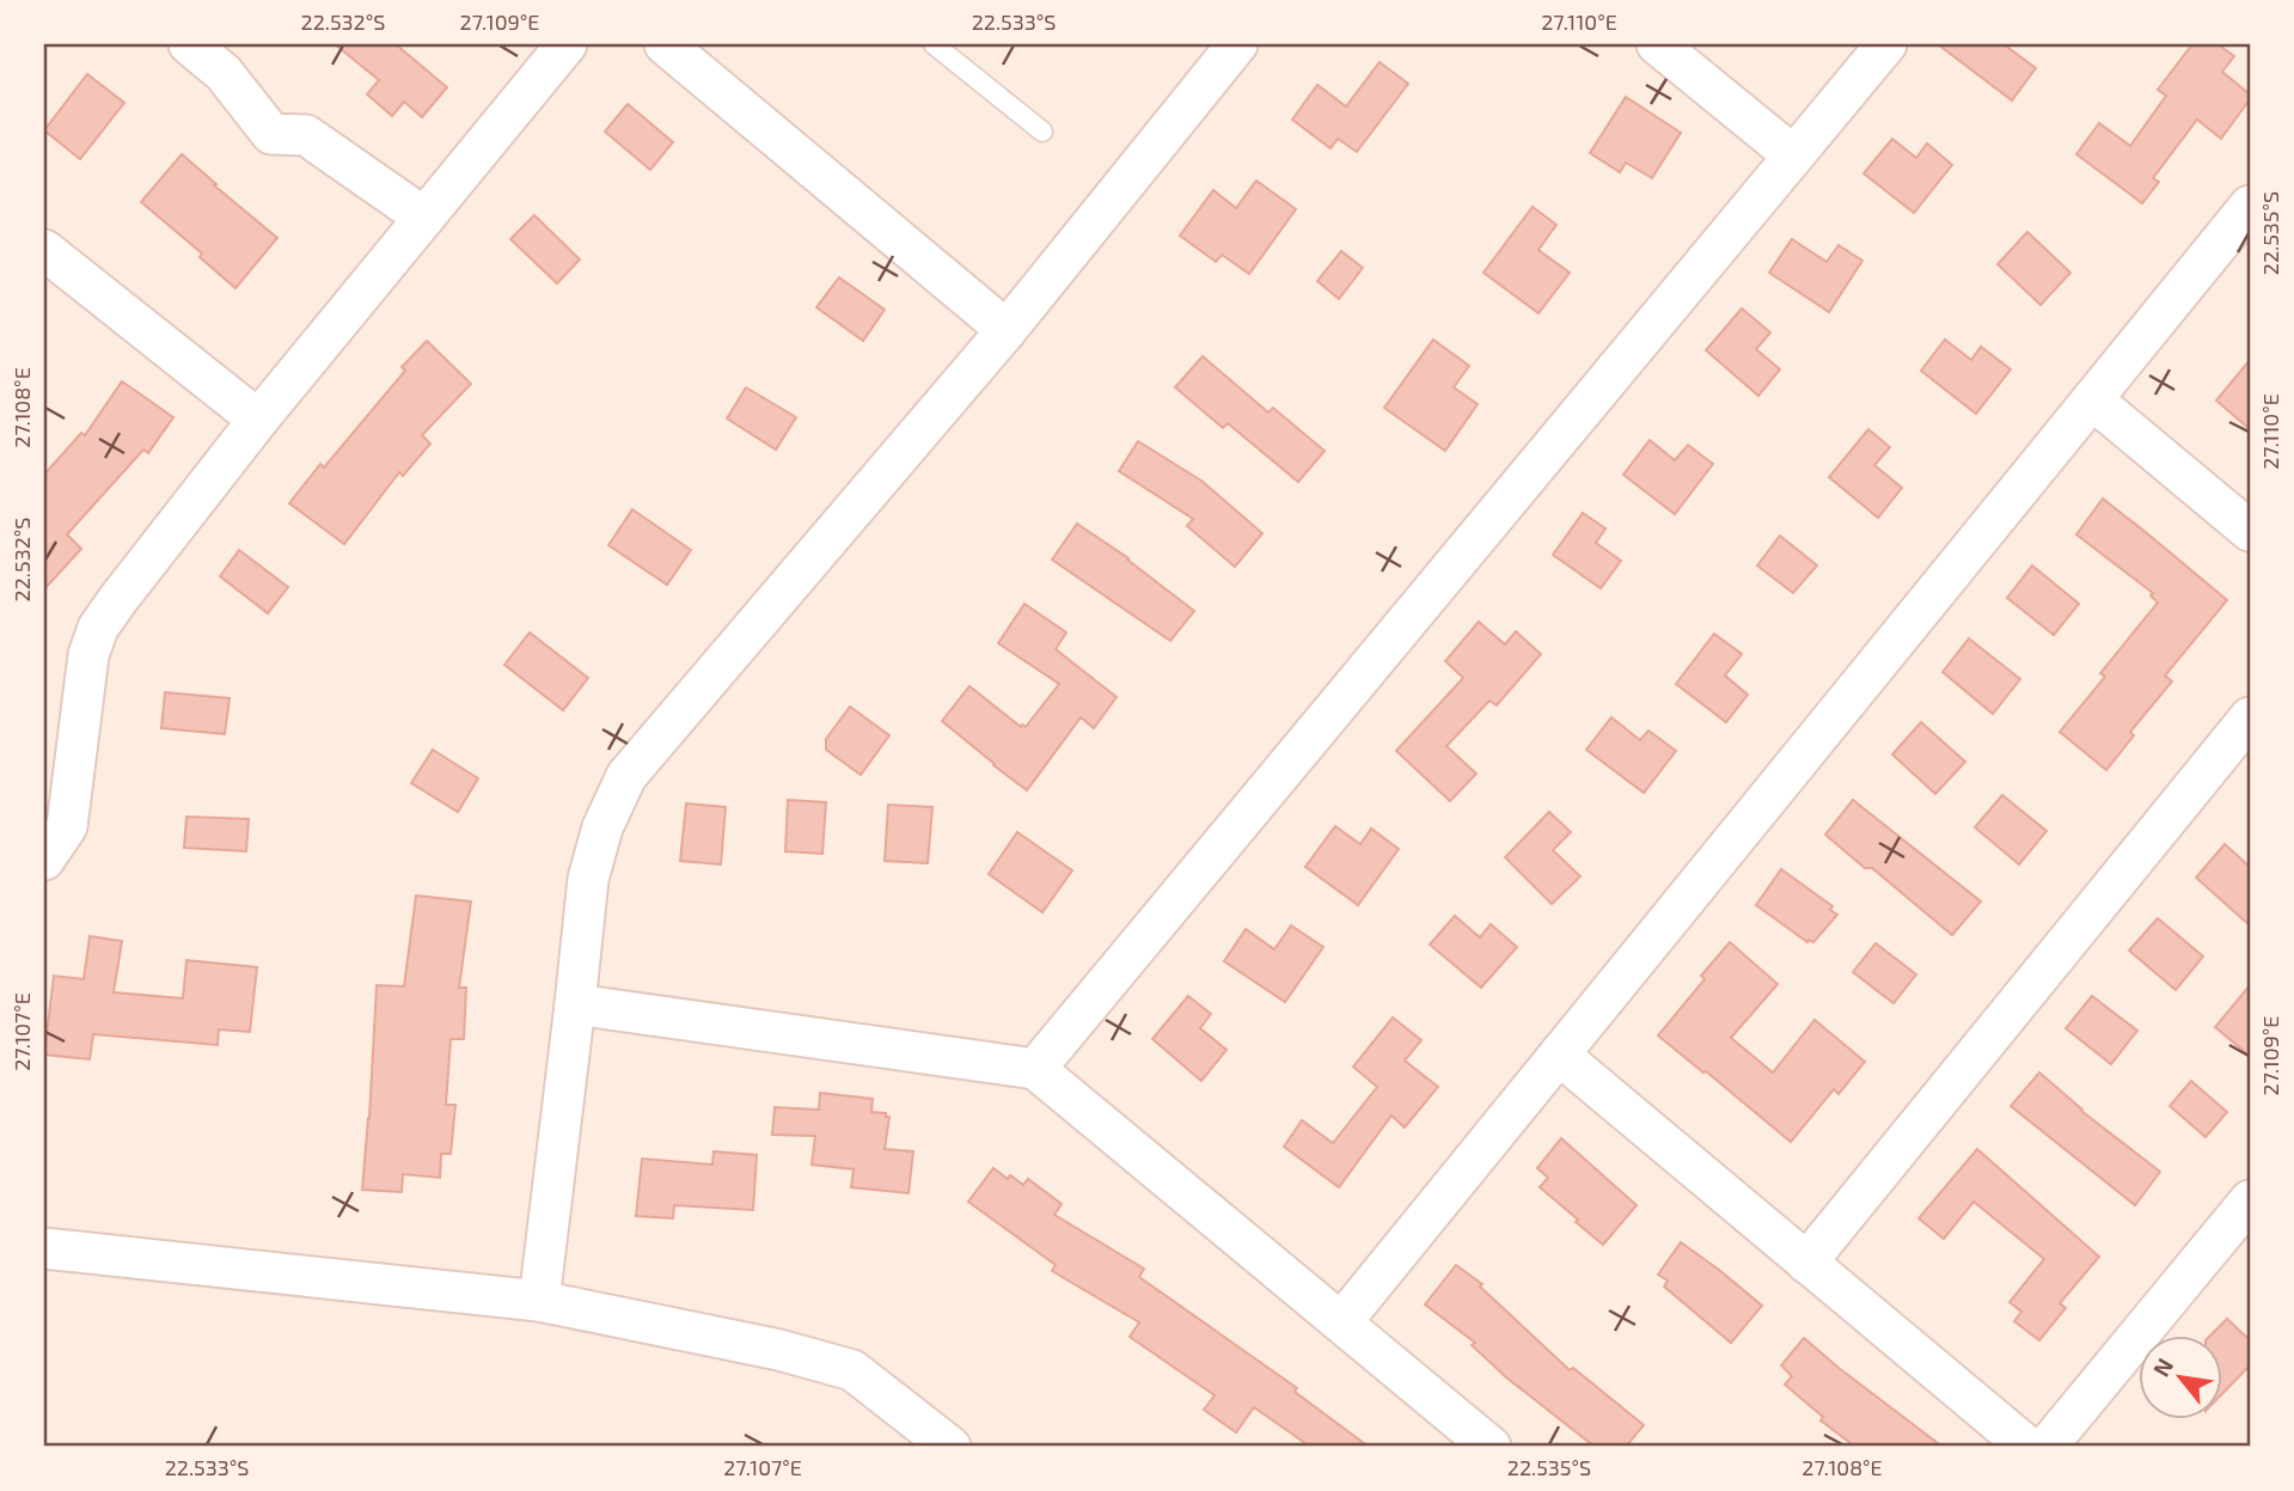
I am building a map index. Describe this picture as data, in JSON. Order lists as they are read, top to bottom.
{
  "north": "top left",
  "coordinates": [
    "22.532°S",
    "27.109°E",
    "22.533°S",
    "27.110°E",
    "22.535°S",
    "27.108°E",
    "27.107°E"
  ]
}
